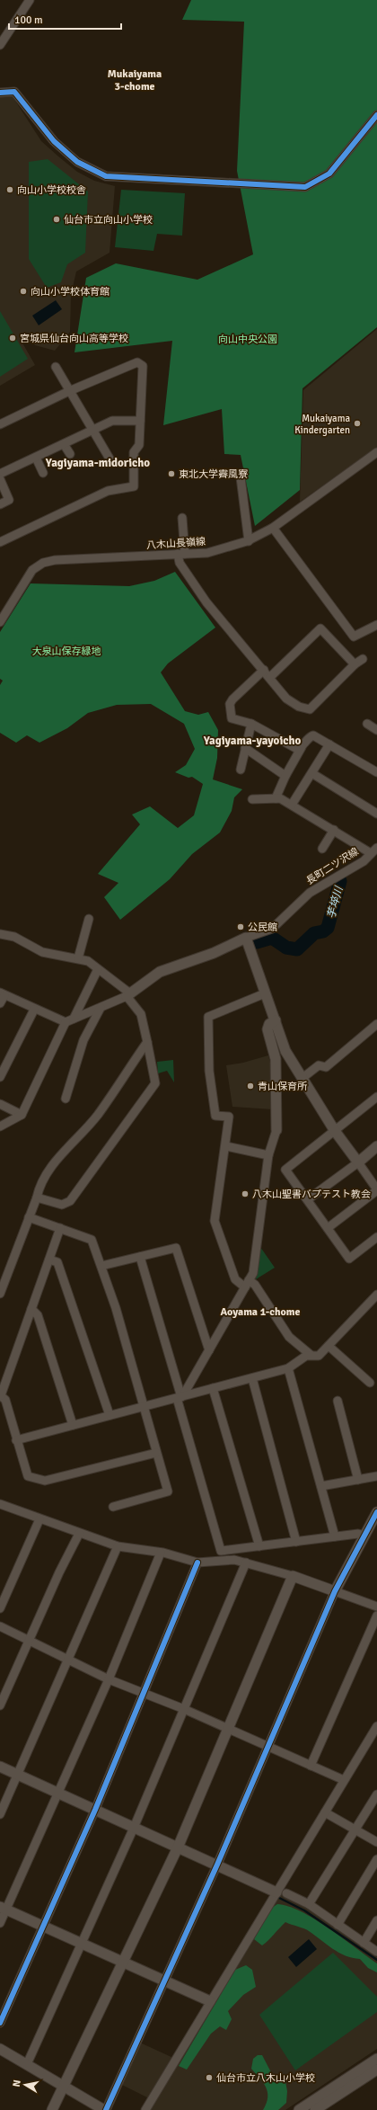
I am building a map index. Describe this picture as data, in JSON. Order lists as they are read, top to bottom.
{
  "streets": {
    "street": ["八木山長嶺線", "長町二ツ沢線"]
  },
  "districts": [
    "Mukaiyama 3-chome",
    "Yagiyama-midoricho",
    "Yagiyama-yayoicho",
    "Aoyama 1-chome"
  ],
  "water": ["芋埣川"],
  "parks": ["向山中央公園", "大泉山保存緑地"],
  "places": [
    "向山小学校校舎",
    "仙台市立向山小学校",
    "向山小学校体育館",
    "宮城県仙台向山高等学校",
    "Mukaiyama Kindergarten",
    "東北大学霽風寮",
    "公民館",
    "青山保育所",
    "八木山聖書バプテスト教会",
    "仙台市立八木山小学校"
  ],
  "scale_bar": "100 m",
  "north": "left"
}
